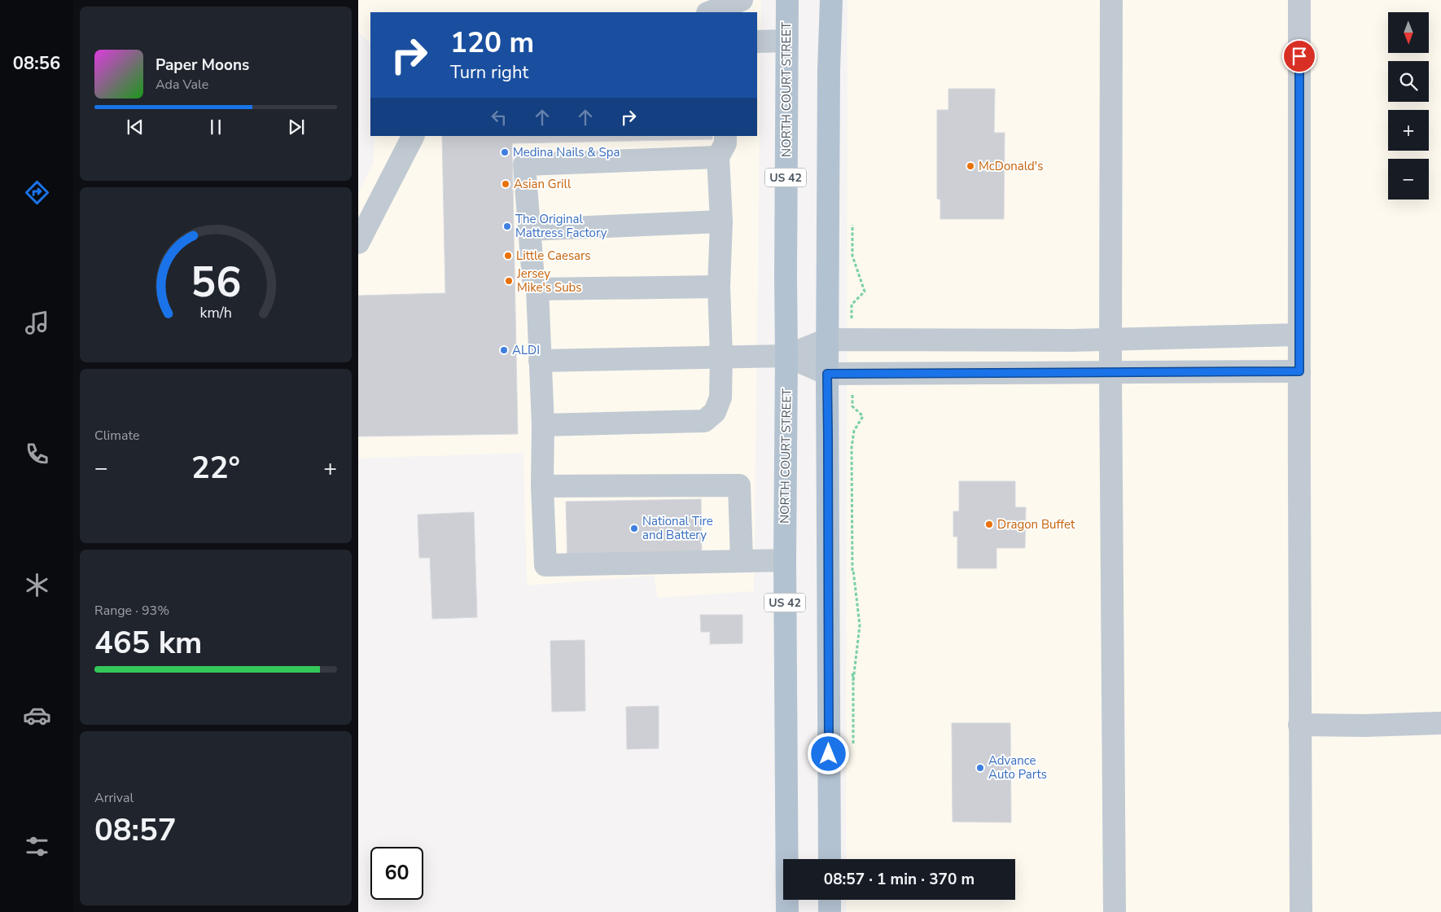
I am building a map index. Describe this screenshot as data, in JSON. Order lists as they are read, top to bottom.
{
  "streets": {
    "main road": ["NORTH COURT STREET", "US 42"]
  },
  "places": [
    "Medina Nails & Spa",
    "McDonald's",
    "Asian Grill",
    "The Original Mattress Factory",
    "Little Caesars",
    "Jersey Mike's Subs",
    "ALDI",
    "Dragon Buffet",
    "National Tire and Battery",
    "Advance Auto Parts"
  ],
  "north": "bottom",
  "page": {
    "tabs": "08:56",
    "map_buttons": ["+", "−"],
    "turn": ["120 m", "Turn right"],
    "song": ["Paper Moons", "Ada Vale"],
    "tile": [
      "Climate",
      ["Range · 93%", "465 km"],
      ["Arrival", "08:57"]
    ],
    "heat": ["−", "22°", "+"],
    "limit": "60",
    "trip": "08:57 · 1 min · 370 m",
    "gauge": ["56", "km/h"]
  }
}
